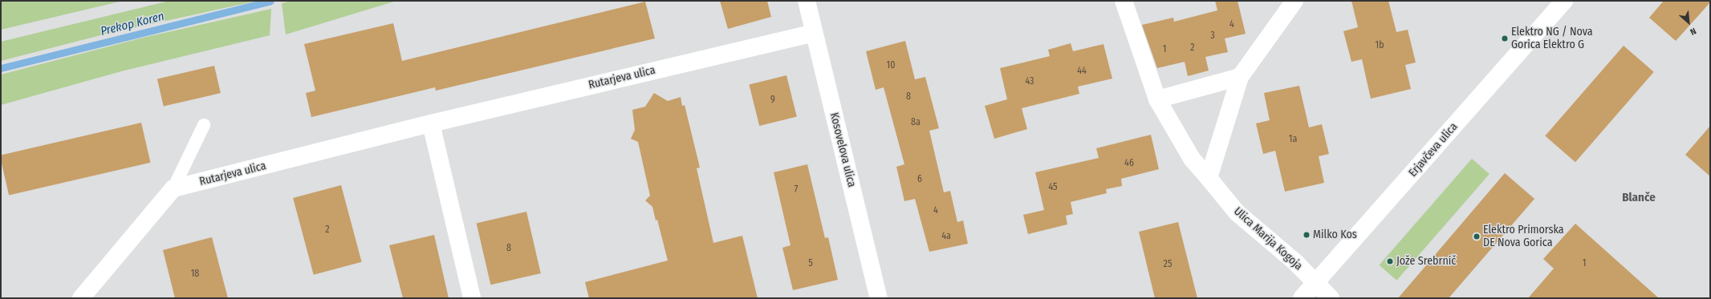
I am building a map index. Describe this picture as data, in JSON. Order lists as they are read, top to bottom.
{
  "streets": {
    "street": [
      "Rutarjeva ulica",
      "Kosovelova ulica",
      "Erjavčeva ulica",
      "Ulica Marija Kogoja"
    ]
  },
  "crossings": [
    ["Rutarjeva ulica", "Kosovelova ulica"],
    ["Erjavčeva ulica", "Ulica Marija Kogoja"]
  ],
  "districts": ["Blanče"],
  "water": ["Prekop Koren"],
  "places": [
    "Elektro NG / Nova Gorica Elektro G",
    "Milko Kos",
    "Elektro Primorska DE Nova Gorica",
    "Jože Srebrnič"
  ],
  "house_numbers": [
    "4",
    "3",
    "1b",
    "2",
    "1",
    "10",
    "44",
    "43",
    "8",
    "9",
    "8a",
    "1a",
    "46",
    "6",
    "45",
    "7",
    "4",
    "2",
    "4a",
    "8",
    "5",
    "1",
    "25",
    "18"
  ],
  "north": "bottom right"
}
